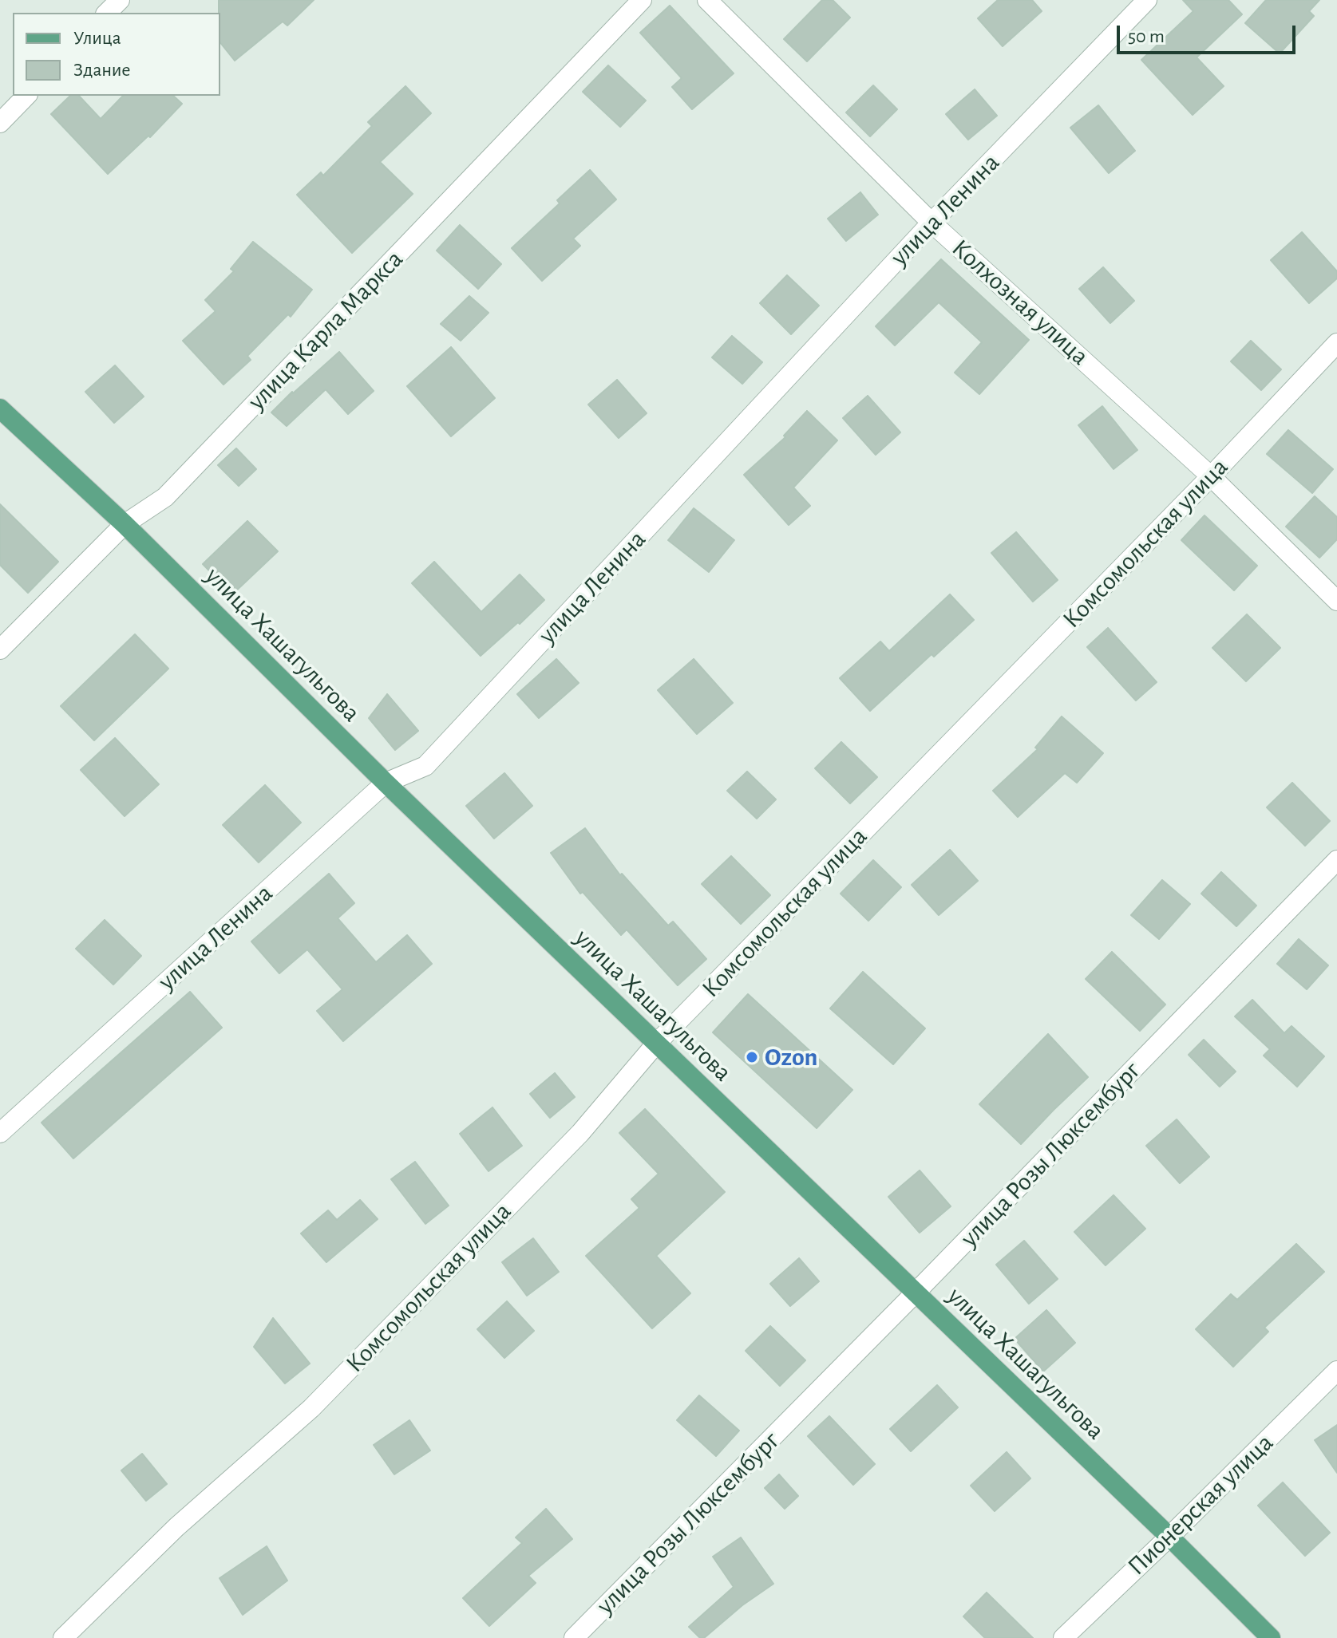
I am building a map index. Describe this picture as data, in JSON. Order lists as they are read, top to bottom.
{
  "streets": {
    "main road": ["улица Хашагульгова"],
    "street": [
      "улица Ленина",
      "Колхозная улица",
      "улица Карла Маркса",
      "Комсомольская улица",
      "улица Розы Люксембург",
      "Пионерская улица"
    ]
  },
  "crossings": [
    ["улица Ленина", "Колхозная улица"],
    ["улица Ленина", "улица Хашагульгова"],
    ["Колхозная улица", "Комсомольская улица"],
    ["улица Карла Маркса", "улица Хашагульгова"],
    ["Комсомольская улица", "улица Хашагульгова"],
    ["улица Хашагульгова", "улица Розы Люксембург"],
    ["улица Хашагульгова", "Пионерская улица"]
  ],
  "places": ["Ozon"],
  "legend": ["Улица", "Здание"],
  "scale_bar": "50 m"
}
